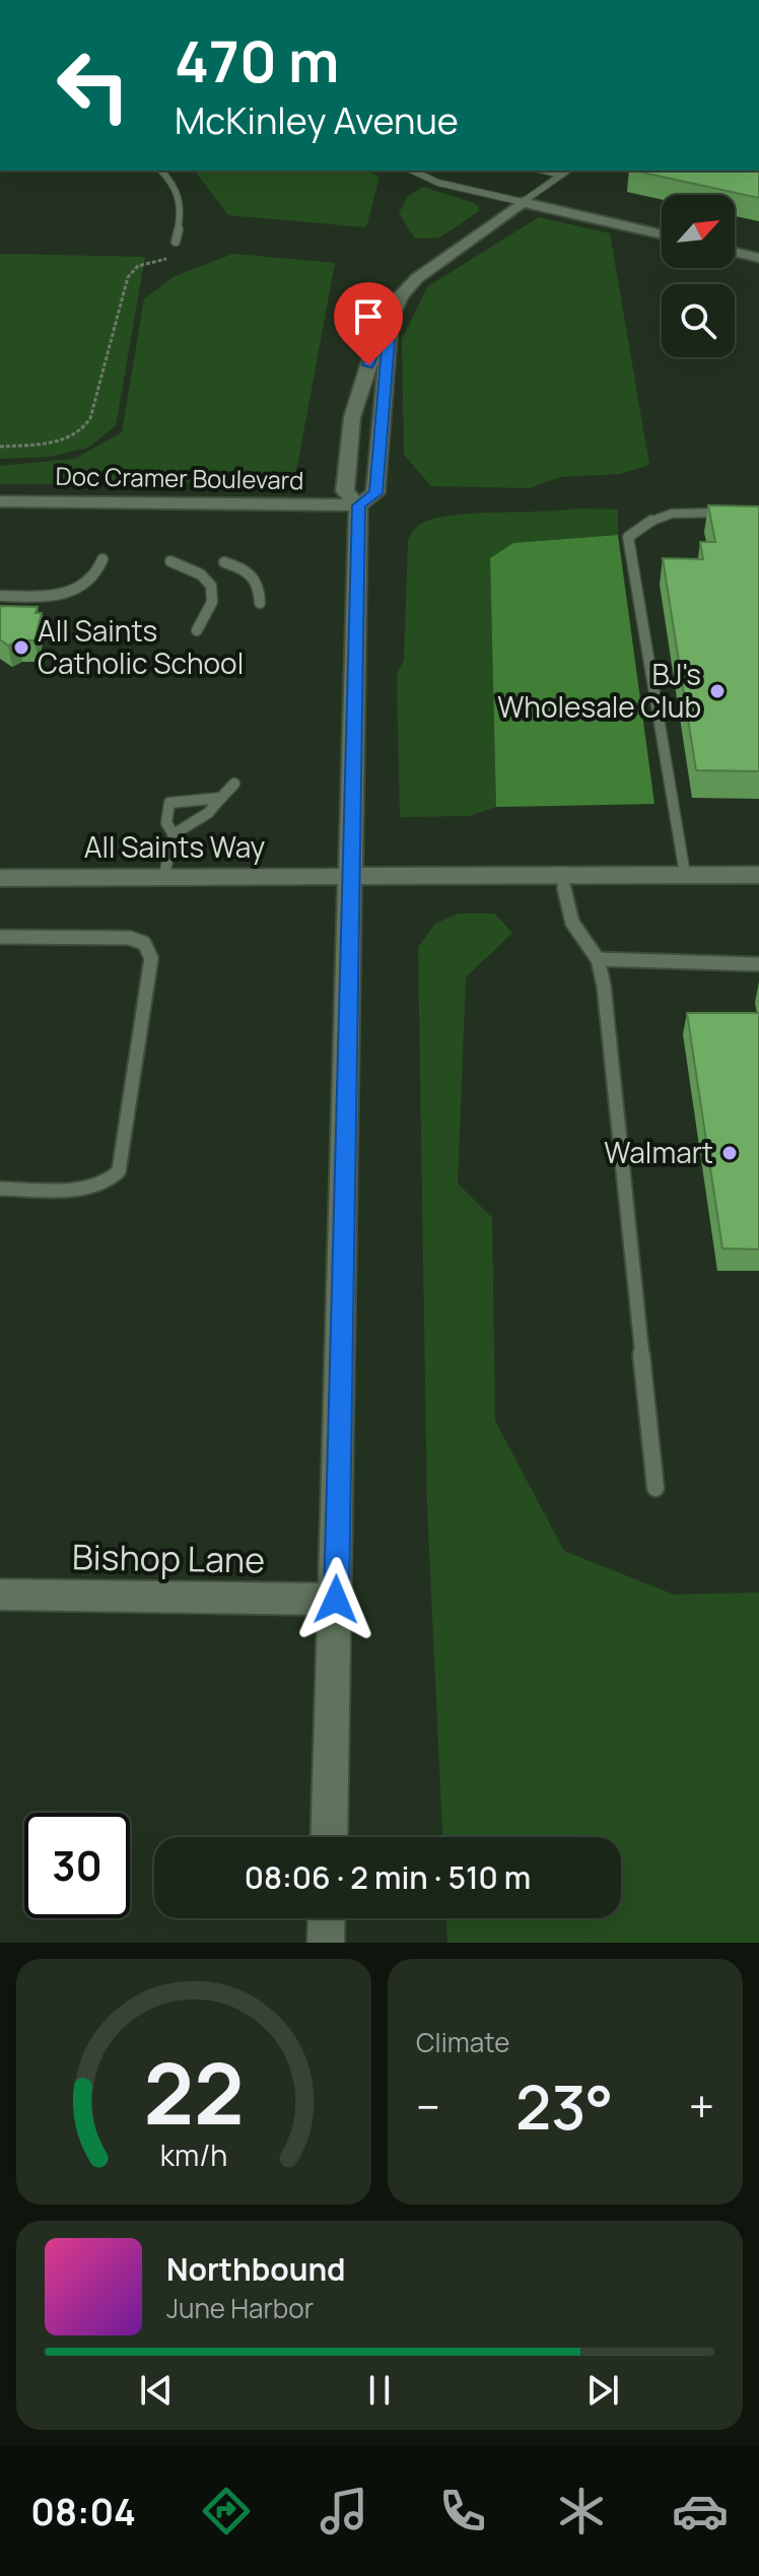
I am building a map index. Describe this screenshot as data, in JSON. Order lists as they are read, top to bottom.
{
  "streets": {
    "street": ["Doc Cramer Boulevard", "All Saints Way", "Bishop Lane"]
  },
  "places": ["All Saints Catholic School", "BJ's Wholesale Club", "Walmart"],
  "north": "top right",
  "page": {
    "turn": ["470 m", "McKinley Avenue"],
    "limit": "30",
    "trip": "08:06 · 2 min · 510 m",
    "tile": "Climate",
    "heat": ["−", "23°", "+"],
    "song": ["Northbound", "June Harbor"],
    "tabs": "08:04",
    "gauge": ["22", "km/h"]
  }
}
